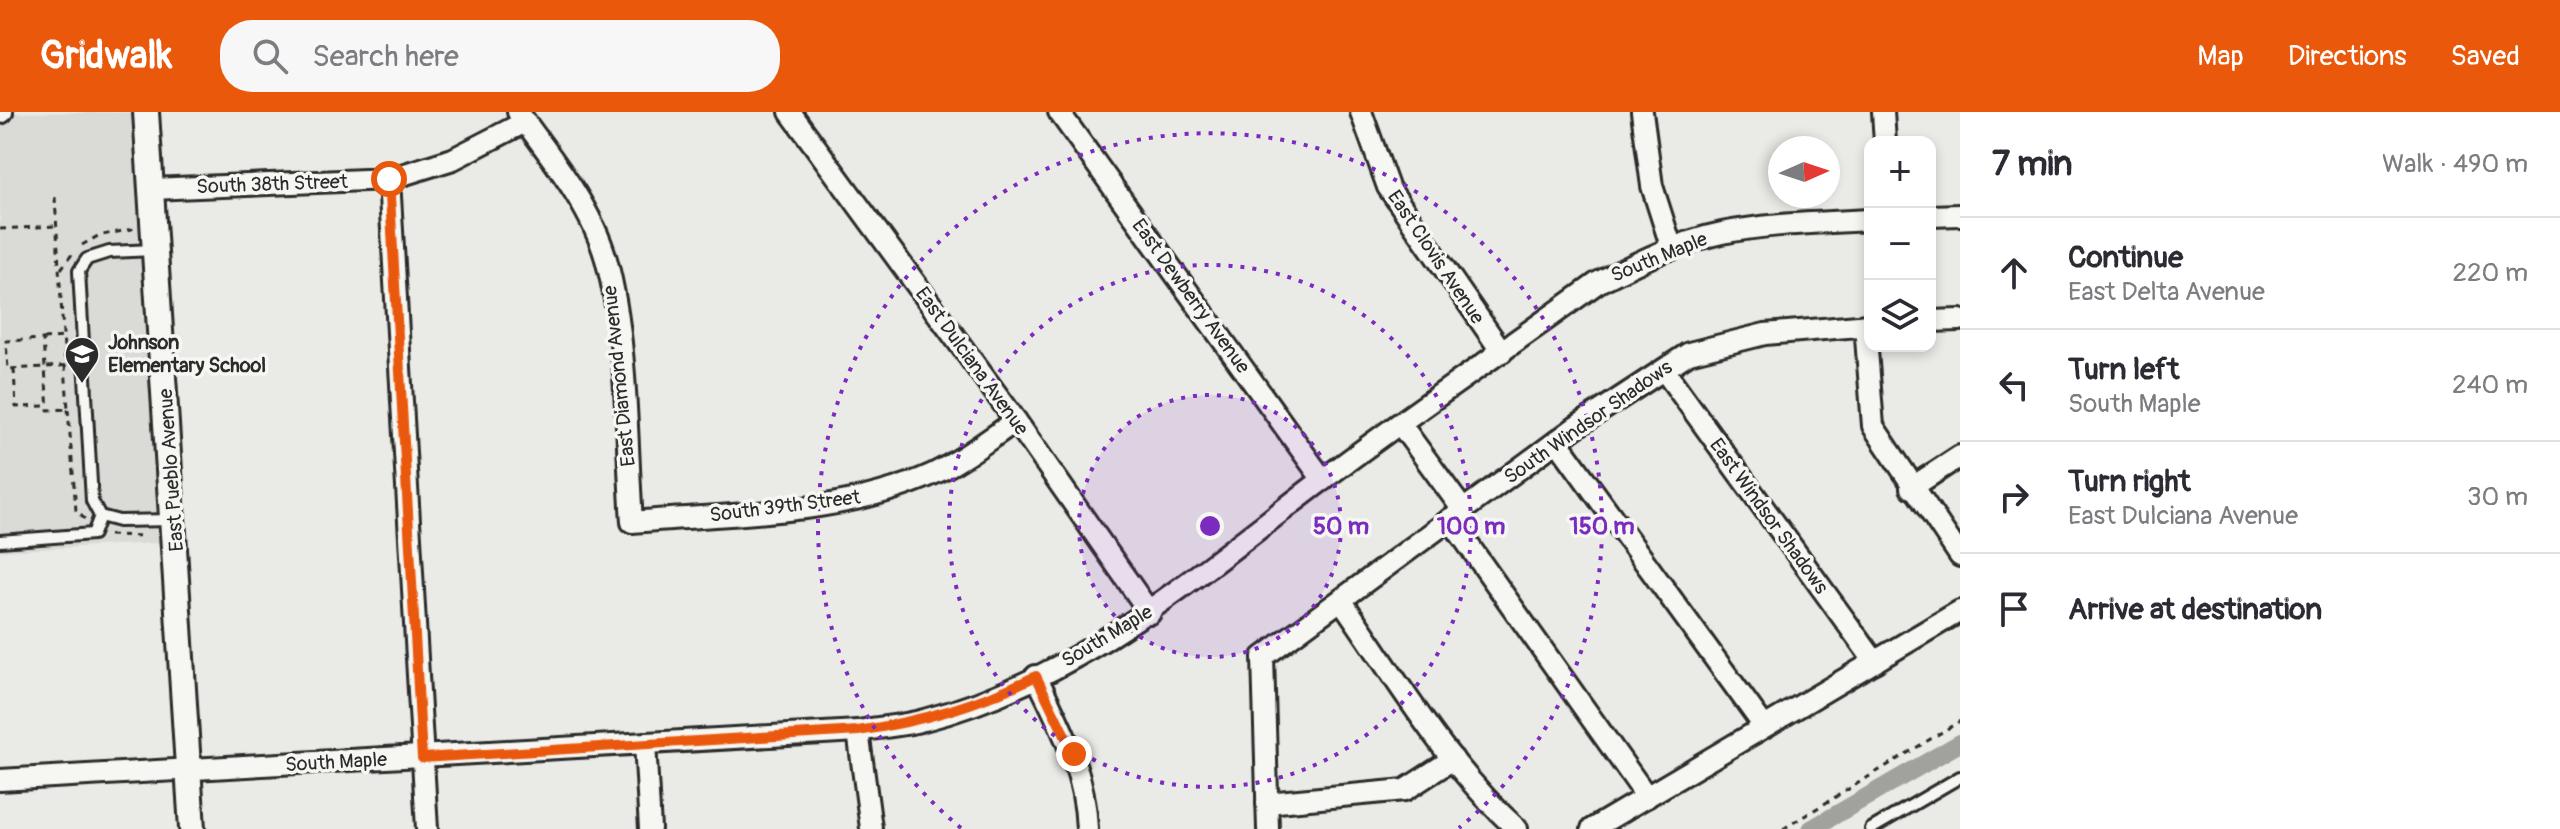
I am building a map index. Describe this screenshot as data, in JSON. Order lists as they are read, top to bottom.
{
  "streets": {
    "street": [
      "South 38th Street",
      "East Clovis Avenue",
      "South Maple",
      "East Dewberry Avenue",
      "East Dulciana Avenue",
      "East Diamond Avenue",
      "South Windsor Shadows",
      "East Pueblo Avenue",
      "South 39th Street",
      "East Windsor Shadows"
    ]
  },
  "crossings": [
    ["South 38th Street", "East Diamond Avenue"],
    ["South 38th Street", "East Pueblo Avenue"],
    ["East Clovis Avenue", "South Maple"],
    ["South Maple", "East Dewberry Avenue"],
    ["South Maple", "East Dulciana Avenue"],
    ["South Maple", "East Pueblo Avenue"],
    ["East Dulciana Avenue", "South 39th Street"],
    ["East Diamond Avenue", "South 39th Street"],
    ["South Windsor Shadows", "East Windsor Shadows"]
  ],
  "places": {
    "school or university": ["Johnson Elementary School"]
  },
  "north": "right",
  "page": {
    "header": "Gridwalk",
    "search": "Search here",
    "nav": ["Map", "Directions", "Saved"],
    "heading": ["7 min", "Walk · 490 m"],
    "map_buttons": ["+", "−"],
    "list": [
      ["Continue", "East Delta Avenue", "220 m"],
      ["Turn left", "South Maple", "240 m"],
      ["Turn right", "East Dulciana Avenue", "30 m"],
      "Arrive at destination"
    ]
  },
  "rings": ["50 m", "100 m", "150 m"]
}
